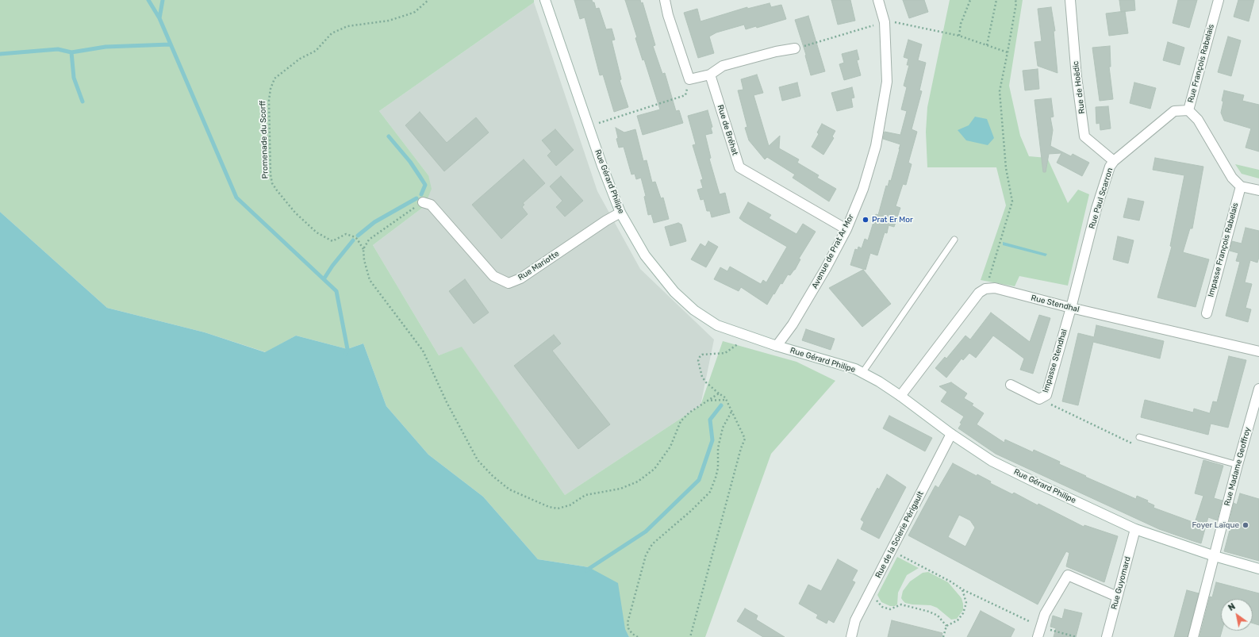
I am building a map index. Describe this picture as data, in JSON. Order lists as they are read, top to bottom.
{
  "streets": {
    "street": [
      "Rue François Rabelais",
      "Rue de Hoëdic",
      "Rue de Bréhat",
      "Rue Gérard Philipe",
      "Rue Paul Scarron",
      "Impasse François Rabelais",
      "Avenue de Prat Ar Mor",
      "Rue Mariotte",
      "Rue Stendhal",
      "Impasse Stendhal",
      "Rue Madame Geoffroy",
      "Rue de la Scierie Périgault",
      "Rue Guyomard"
    ],
    "path": ["Promenade du Scorff"]
  },
  "crossings": [
    ["Rue François Rabelais", "Rue Paul Scarron"],
    ["Rue François Rabelais", "Impasse François Rabelais"],
    ["Rue de Hoëdic", "Rue Paul Scarron"],
    ["Rue de Bréhat", "Avenue de Prat Ar Mor"],
    ["Rue Gérard Philipe", "Avenue de Prat Ar Mor"],
    ["Rue Gérard Philipe", "Rue Mariotte"],
    ["Rue Gérard Philipe", "Rue Madame Geoffroy"],
    ["Rue Gérard Philipe", "Rue de la Scierie Périgault"],
    ["Rue Gérard Philipe", "Rue Guyomard"],
    ["Rue Paul Scarron", "Rue Stendhal"],
    ["Rue Paul Scarron", "Impasse Stendhal"],
    ["Rue Stendhal", "Impasse Stendhal"]
  ],
  "places": ["Prat Er Mor", "Foyer Laïque"],
  "north": "top left"
}
